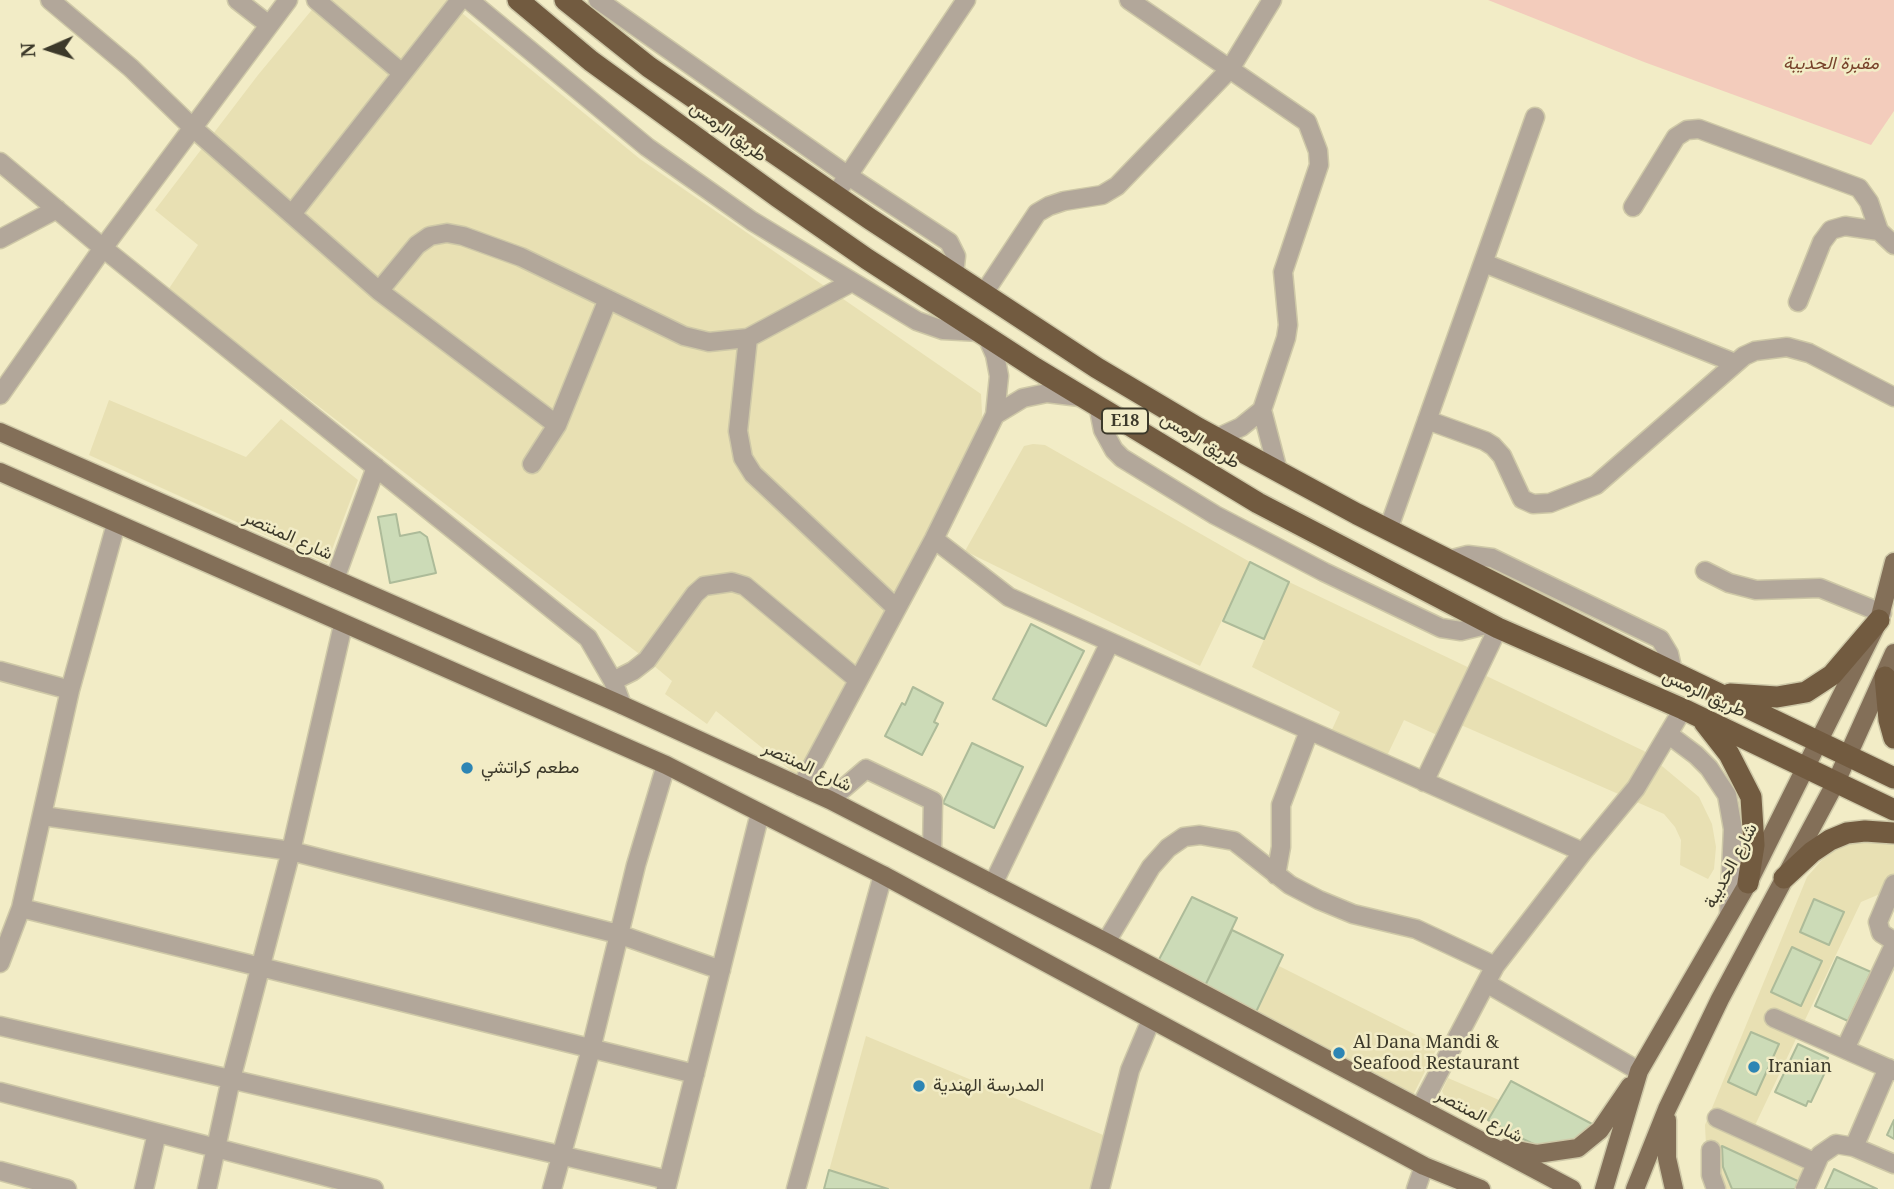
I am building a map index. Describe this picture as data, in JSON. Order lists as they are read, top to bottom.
{
  "streets": {
    "highway": ["طريق الرمس", "E18"],
    "main road": ["شارع المنتصر", "شارع الحديبة"]
  },
  "crossings": [
    ["طريق الرمس", "E18"],
    ["طريق الرمس", "شارع الحديبة"],
    ["E18", "شارع الحديبة"]
  ],
  "parks": ["مقبرة الحديبة"],
  "places": [
    "مطعم كراتشي",
    "Al Dana Mandi & Seafood Restaurant",
    "Iranian",
    "المدرسة الهندية"
  ],
  "north": "left"
}
